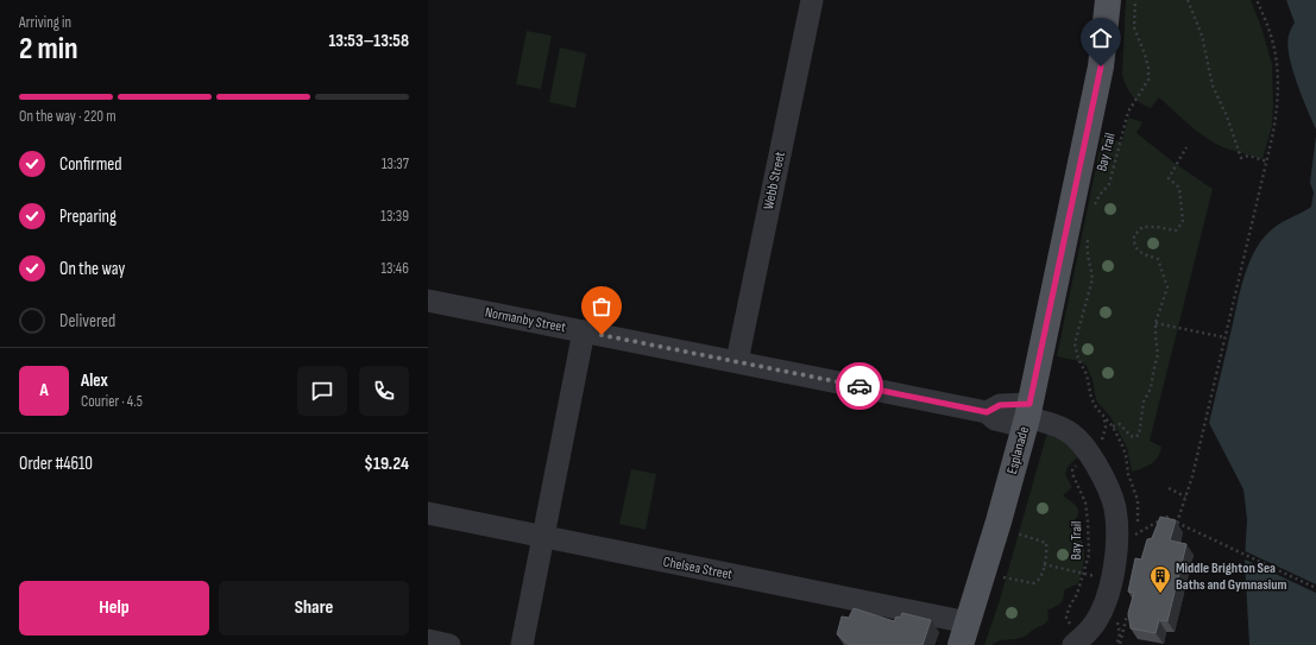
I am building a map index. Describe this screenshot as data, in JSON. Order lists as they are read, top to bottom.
{
  "streets": {
    "main road": ["Esplanade"],
    "street": ["Webb Street", "Normanby Street", "Chelsea Street"],
    "path": ["Bay Trail"]
  },
  "crossings": [
    ["Bay Trail", "Normanby Street"],
    ["Webb Street", "Normanby Street"],
    ["Normanby Street", "Esplanade"],
    ["Esplanade", "Chelsea Street"]
  ],
  "places": {
    "building": ["Middle Brighton Sea Baths and Gymnasium"]
  },
  "page": {
    "heading": ["2 min", "Arriving in", "13:53–13:58"],
    "panel": [
      "Alex",
      "Courier · 4.5",
      "Order #4610",
      "$19.24"
    ],
    "bar": "On the way · 220 m",
    "list": [
      ["Confirmed", "13:37"],
      ["Preparing", "13:39"],
      ["On the way", "13:46"],
      "Delivered"
    ],
    "round": "A",
    "buttons": ["Help", "Share"]
  }
}
